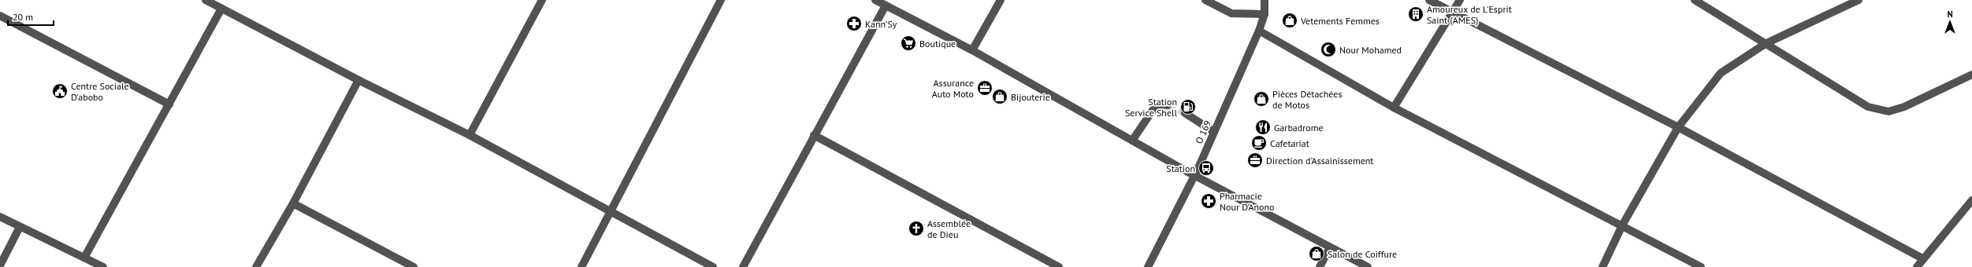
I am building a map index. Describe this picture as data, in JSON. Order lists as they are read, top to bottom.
{
  "streets": {
    "street": ["O 169"]
  },
  "places": {
    "building": ["Amoureux de L'Esprit Saint (AMES)"],
    "shop": [
      "Vetements Femmes",
      "Bijouterie",
      "Pièces Détachées de Motos",
      "Salon de Coiffure"
    ],
    "pharmacy": ["Kann’Sy", "Pharmacie Nour D’Anono"],
    "supermarket": ["Boutique"],
    "mosque": ["Nour Mohamed"],
    "office": ["Assurance Auto Moto", "Direction d'Assainissement"],
    "public building": ["Centre Sociale D'abobo"],
    "fuel station": ["Station Service Shell"],
    "restaurant": ["Garbadrome"],
    "cafe": ["Cafetariat"],
    "bus stop": ["Station"],
    "church": ["Assemblée de Dieu"]
  },
  "scale_bar": "20 m",
  "north": "top"
}
